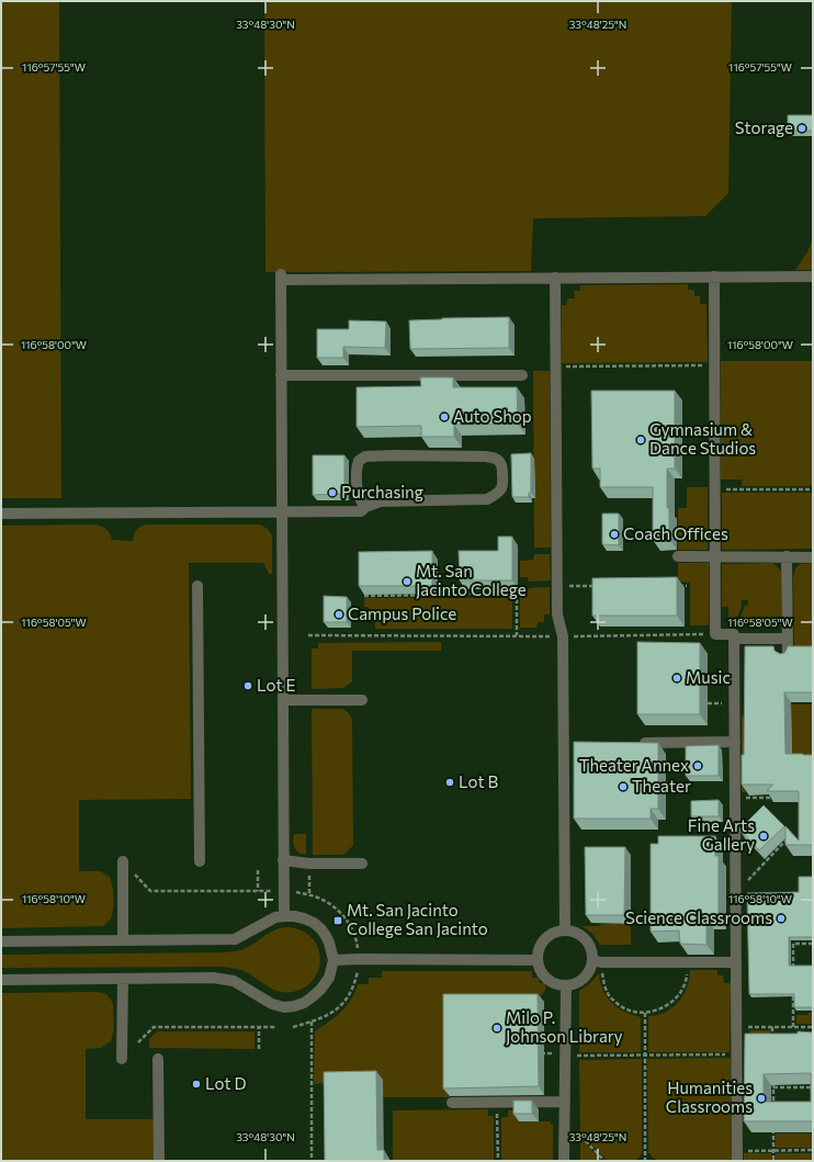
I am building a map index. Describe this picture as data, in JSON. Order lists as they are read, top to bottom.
{
  "places": {
    "other": [
      "Storage",
      "Auto Shop",
      "Gymnasium & Dance Studios",
      "Purchasing",
      "Coach Offices",
      "Mt. San Jacinto College",
      "Campus Police",
      "Music",
      "Lot E",
      "Theater Annex",
      "Lot B",
      "Theater",
      "Fine Arts Gallery",
      "Science Classrooms",
      "Milo P. Johnson Library",
      "Lot D",
      "Humanities Classrooms"
    ],
    "transit": ["Mt. San Jacinto College San Jacinto"]
  },
  "coordinates": [
    "33°48'30\"N",
    "33°48'25\"N",
    "116°57'55\"W",
    "116°58'00\"W",
    "116°58'05\"W",
    "116°58'10\"W"
  ]
}
